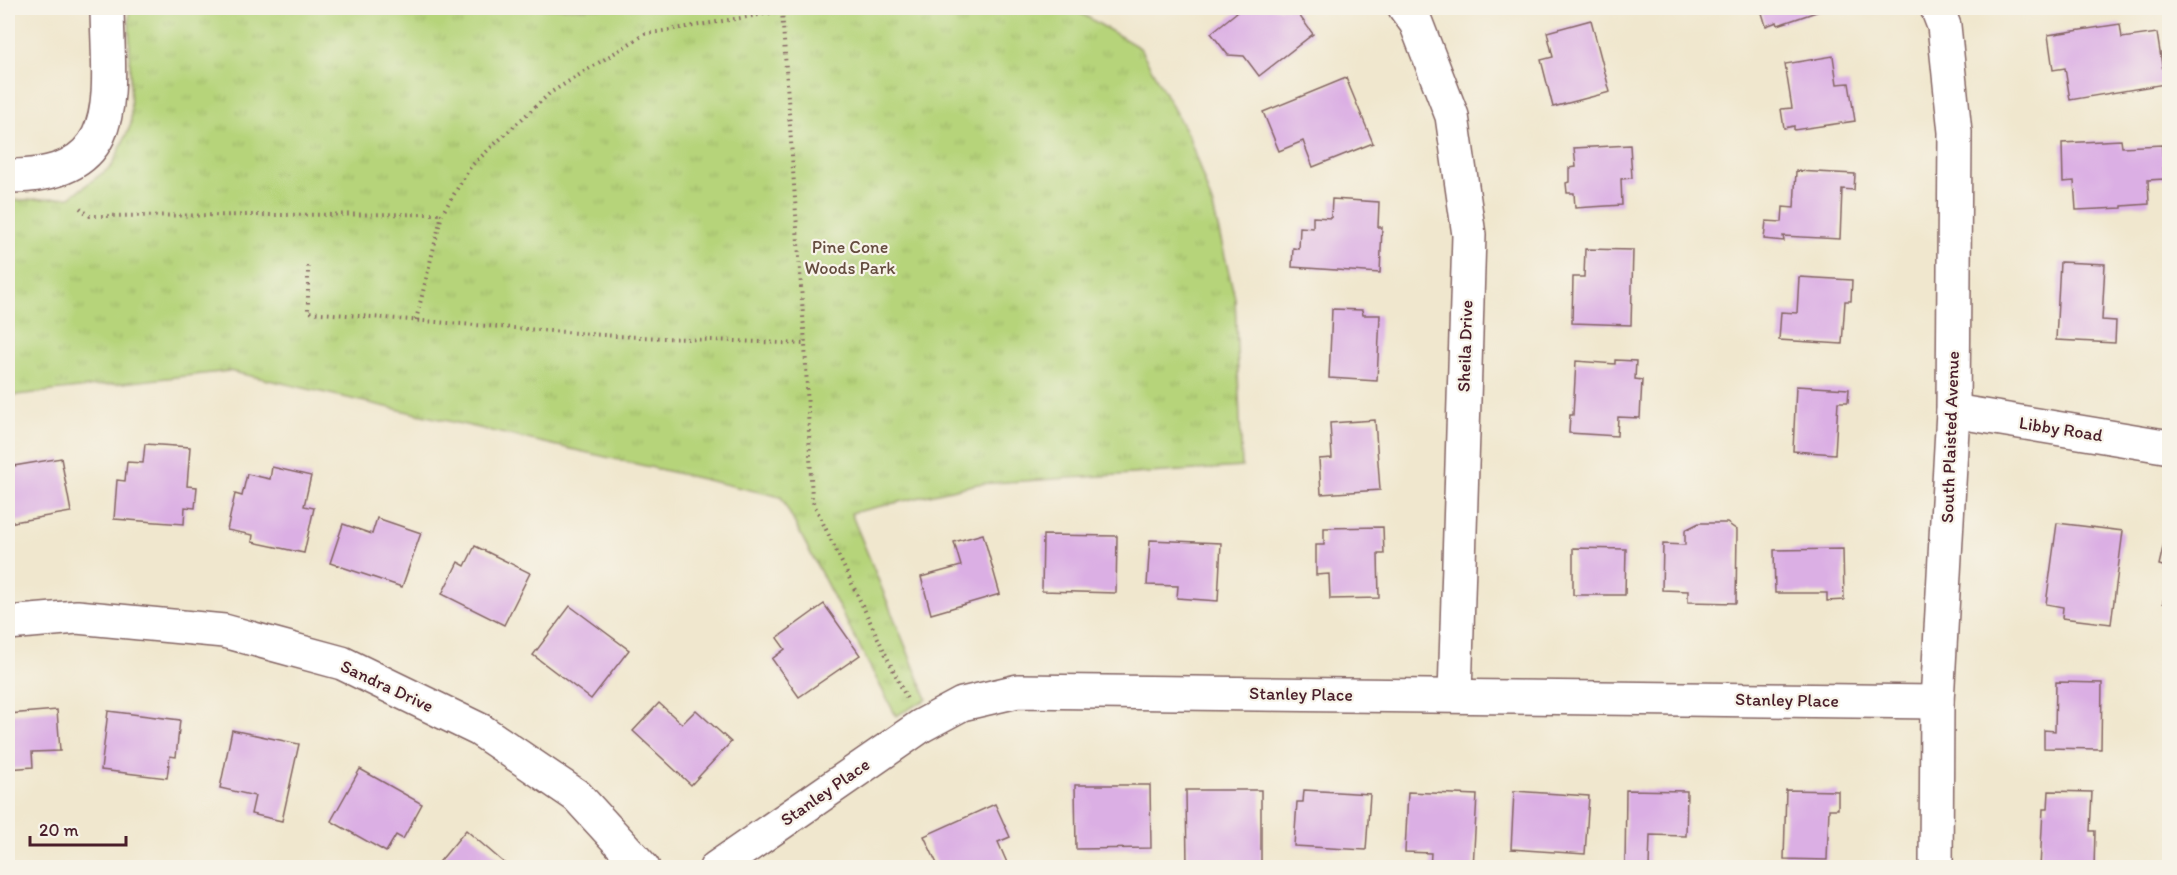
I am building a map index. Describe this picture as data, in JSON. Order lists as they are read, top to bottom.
{
  "streets": {
    "street": [
      "Sheila Drive",
      "Libby Road",
      "South Plaisted Avenue",
      "Sandra Drive",
      "Stanley Place"
    ]
  },
  "crossings": [
    ["Sheila Drive", "Stanley Place"],
    ["Libby Road", "South Plaisted Avenue"],
    ["South Plaisted Avenue", "Stanley Place"]
  ],
  "parks": ["Pine Cone Woods Park"],
  "scale_bar": "20 m"
}
